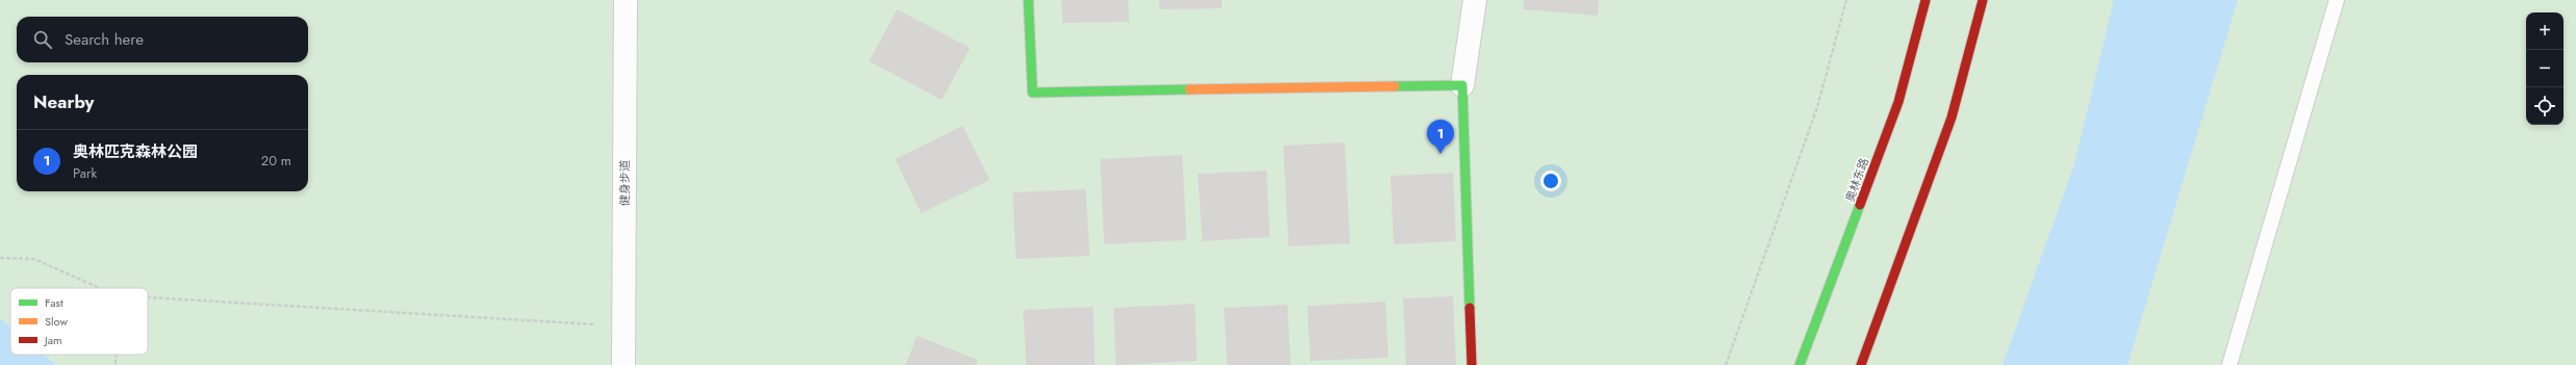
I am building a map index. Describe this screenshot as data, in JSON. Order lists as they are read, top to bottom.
{
  "streets": {
    "street": ["奥林东路", "健身步道"]
  },
  "legend": ["Fast", "Slow", "Jam"],
  "page": {
    "map_buttons": ["+", "−"],
    "search": "Search here",
    "heading": "Nearby",
    "pins": "1",
    "list": [
      {
        "mark": "1",
        "name": "奥林匹克森林公园",
        "note": "Park",
        "value": "20 m"
      }
    ]
  }
}
